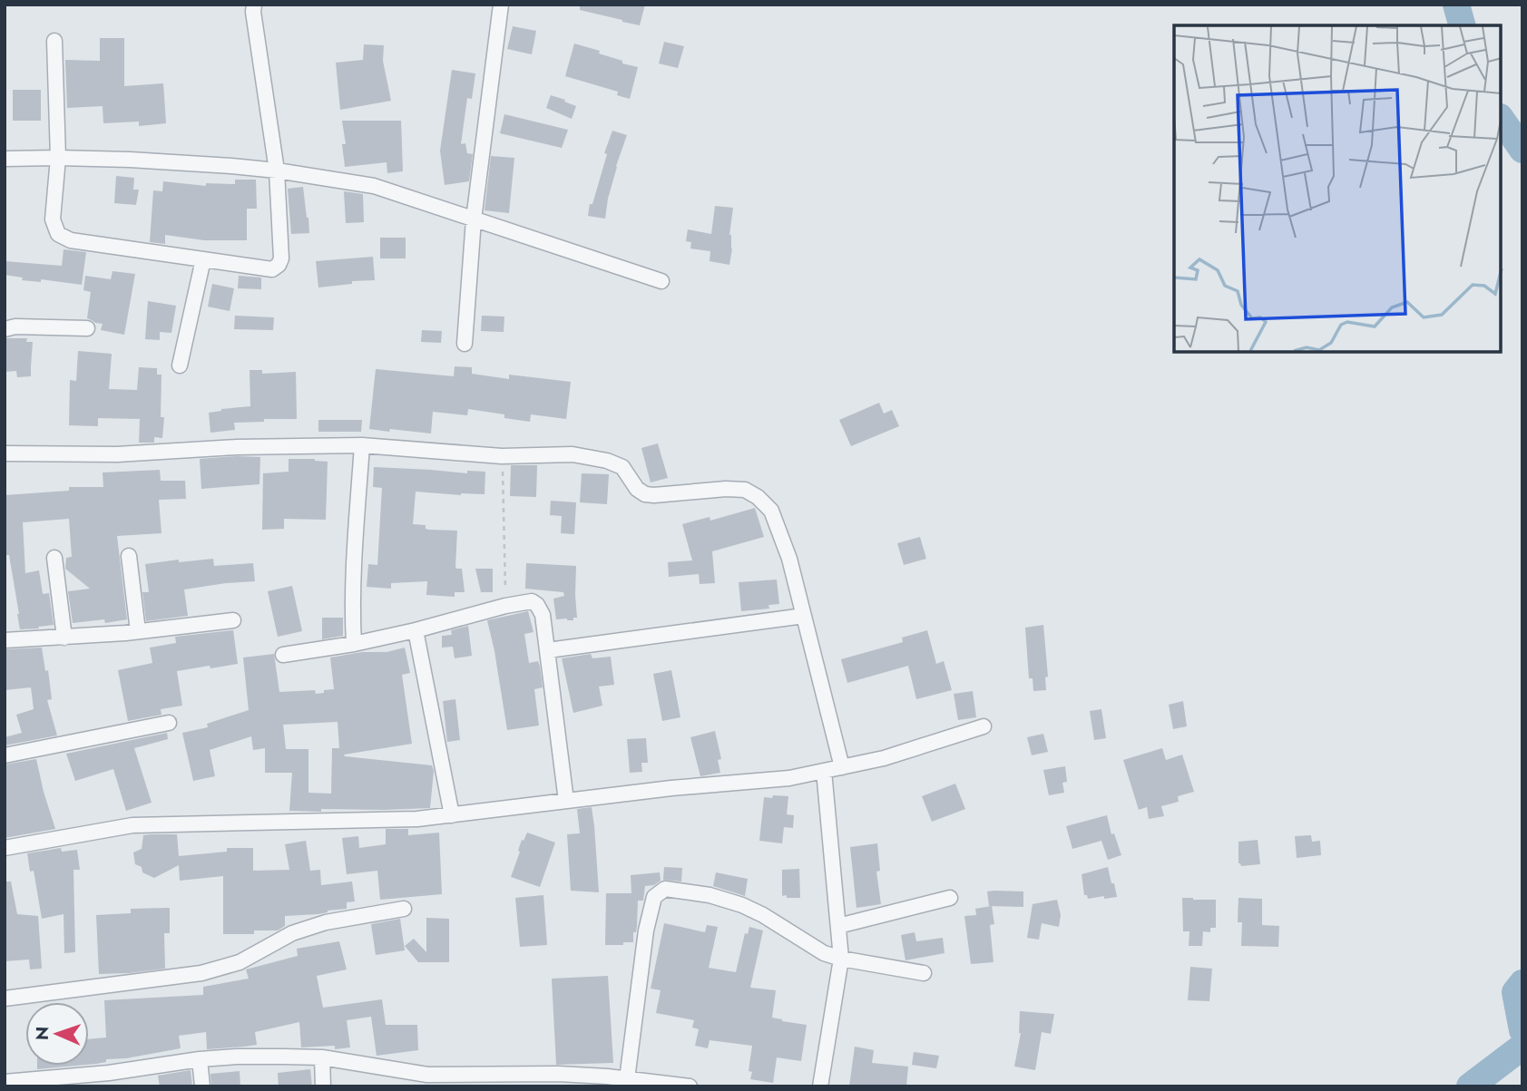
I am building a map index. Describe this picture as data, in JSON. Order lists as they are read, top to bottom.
{
  "north": "left"
}
